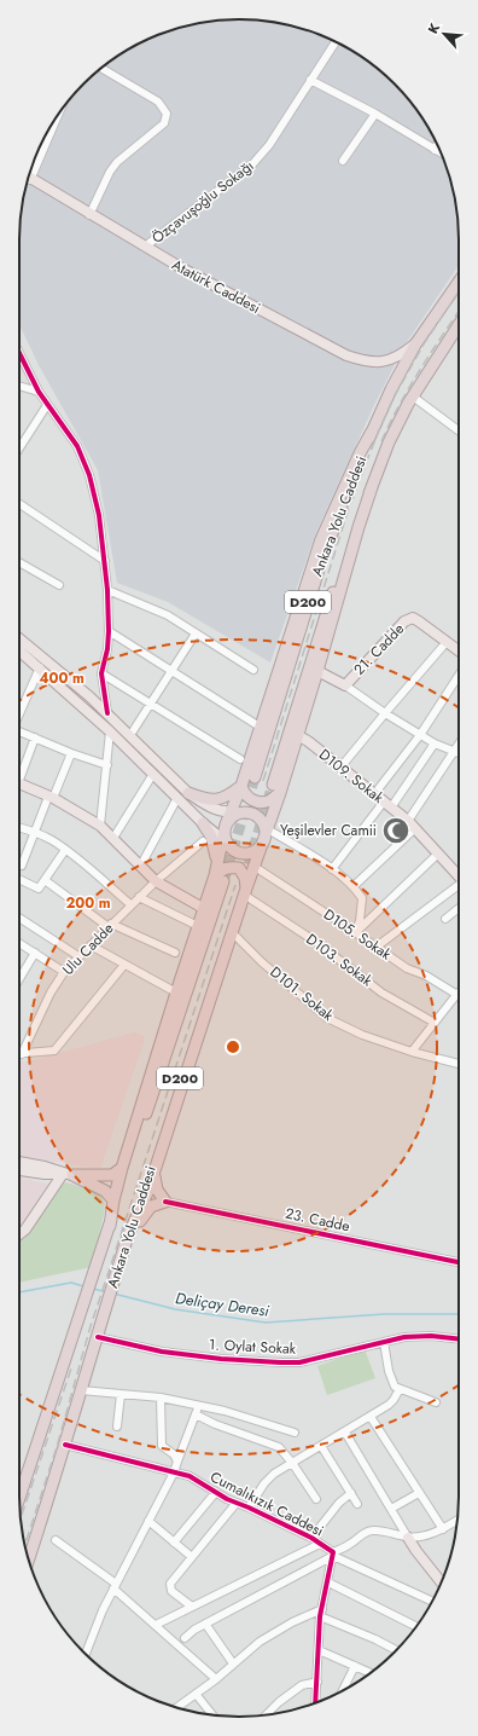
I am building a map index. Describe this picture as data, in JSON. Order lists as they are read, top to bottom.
{
  "streets": {
    "highway": ["Ankara Yolu Caddesi", "D200"],
    "main road": ["Atatürk Caddesi", "21. Cadde", "D109. Sokak"],
    "street": [
      "Özçavuşoğlu Sokağı",
      "D105. Sokak",
      "Ulu Cadde",
      "D103. Sokak",
      "D101. Sokak",
      "23. Cadde",
      "1. Oylat Sokak",
      "Cumalıkızık Caddesi"
    ]
  },
  "crossings": [
    ["Özçavuşoğlu Sokağı", "Atatürk Caddesi"],
    ["Atatürk Caddesi", "Ankara Yolu Caddesi"],
    ["Ankara Yolu Caddesi", "D103. Sokak"],
    ["Ankara Yolu Caddesi", "1. Oylat Sokak"],
    ["Ankara Yolu Caddesi", "Cumalıkızık Caddesi"]
  ],
  "water": ["Deliçay Deresi"],
  "places": {
    "mosque": ["Yeşilevler Camii"]
  },
  "north": "top left",
  "rings": ["400 m", "200 m"]
}
